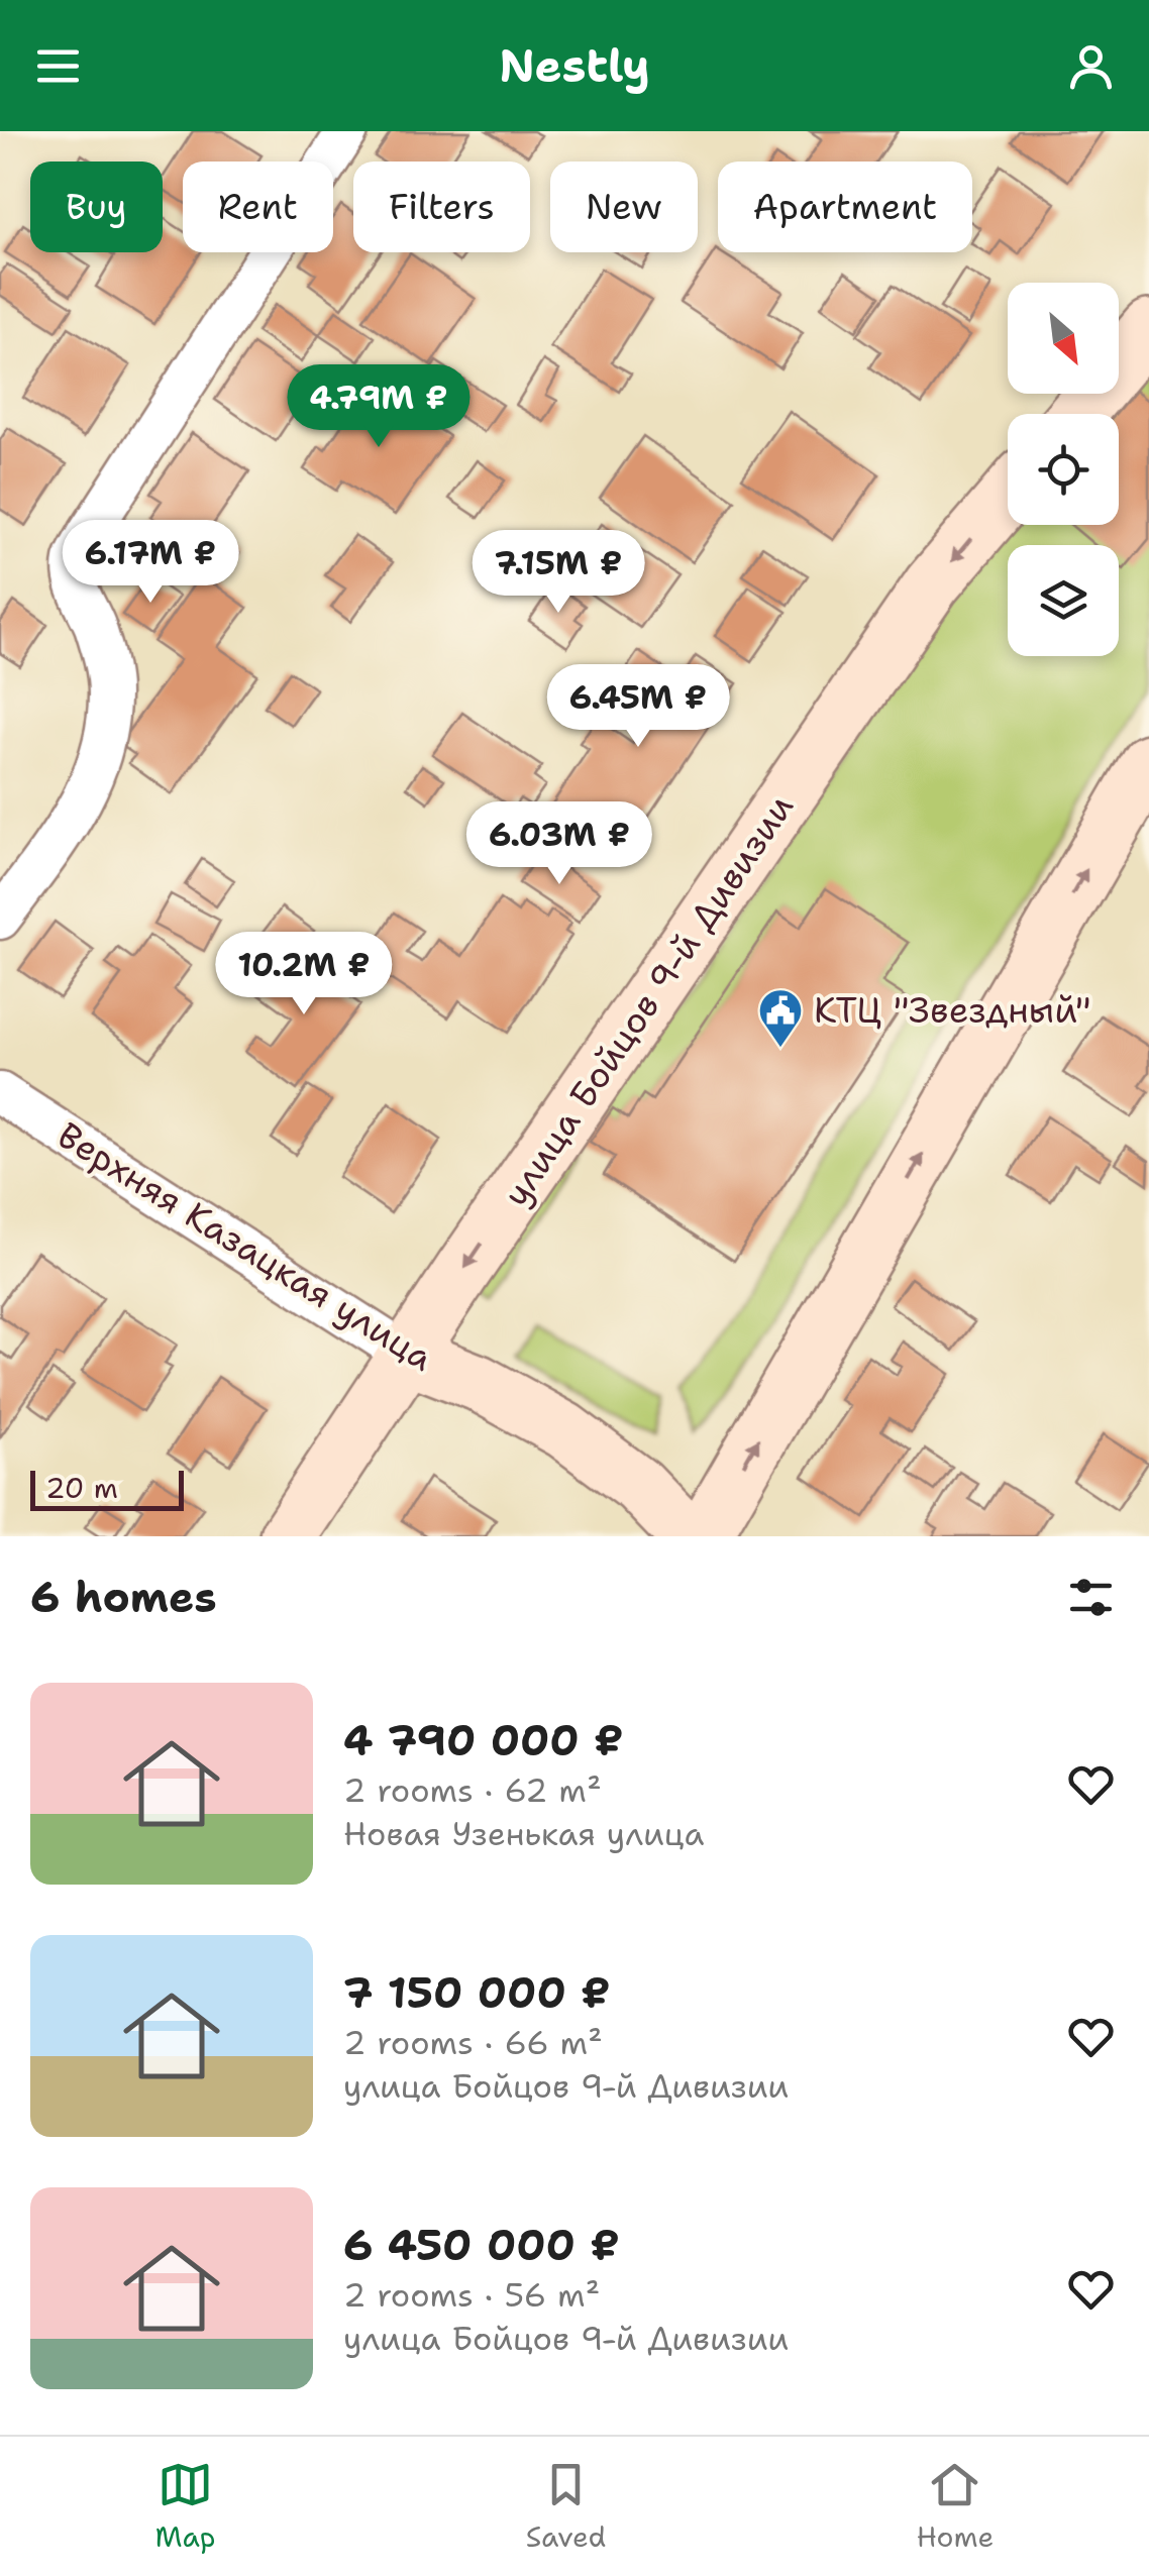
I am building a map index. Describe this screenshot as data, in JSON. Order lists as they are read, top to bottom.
{
  "streets": {
    "street": ["улица Бойцов 9-й Дивизии", "Верхняя Казацкая улица"]
  },
  "crossings": [
    ["улица Бойцов 9-й Дивизии", "Верхняя Казацкая улица"]
  ],
  "places": {
    "public building": ["КТЦ \"Звездный\""]
  },
  "scale_bar": "20 m",
  "north": "bottom right",
  "page": {
    "header": "Nestly",
    "chip": [
      "Buy",
      "Rent",
      "Filters",
      "New",
      "Apartment"
    ],
    "price": [
      "4.79M ₽",
      "6.17M ₽",
      "7.15M ₽",
      "6.45M ₽",
      "6.03M ₽",
      "10.2M ₽"
    ],
    "scale": "20 m",
    "heading": "6 homes",
    "list": [
      {
        "name": "4 790 000 ₽",
        "note": "2 rooms · 62 m² · Новая Узенькая улица"
      },
      {
        "name": "7 150 000 ₽",
        "note": "2 rooms · 66 m² · улица Бойцов 9-й Дивизии"
      },
      {
        "name": "6 450 000 ₽",
        "note": "2 rooms · 56 m² · улица Бойцов 9-й Дивизии"
      }
    ],
    "tabs": ["Map", "Saved", "Home"]
  }
}
